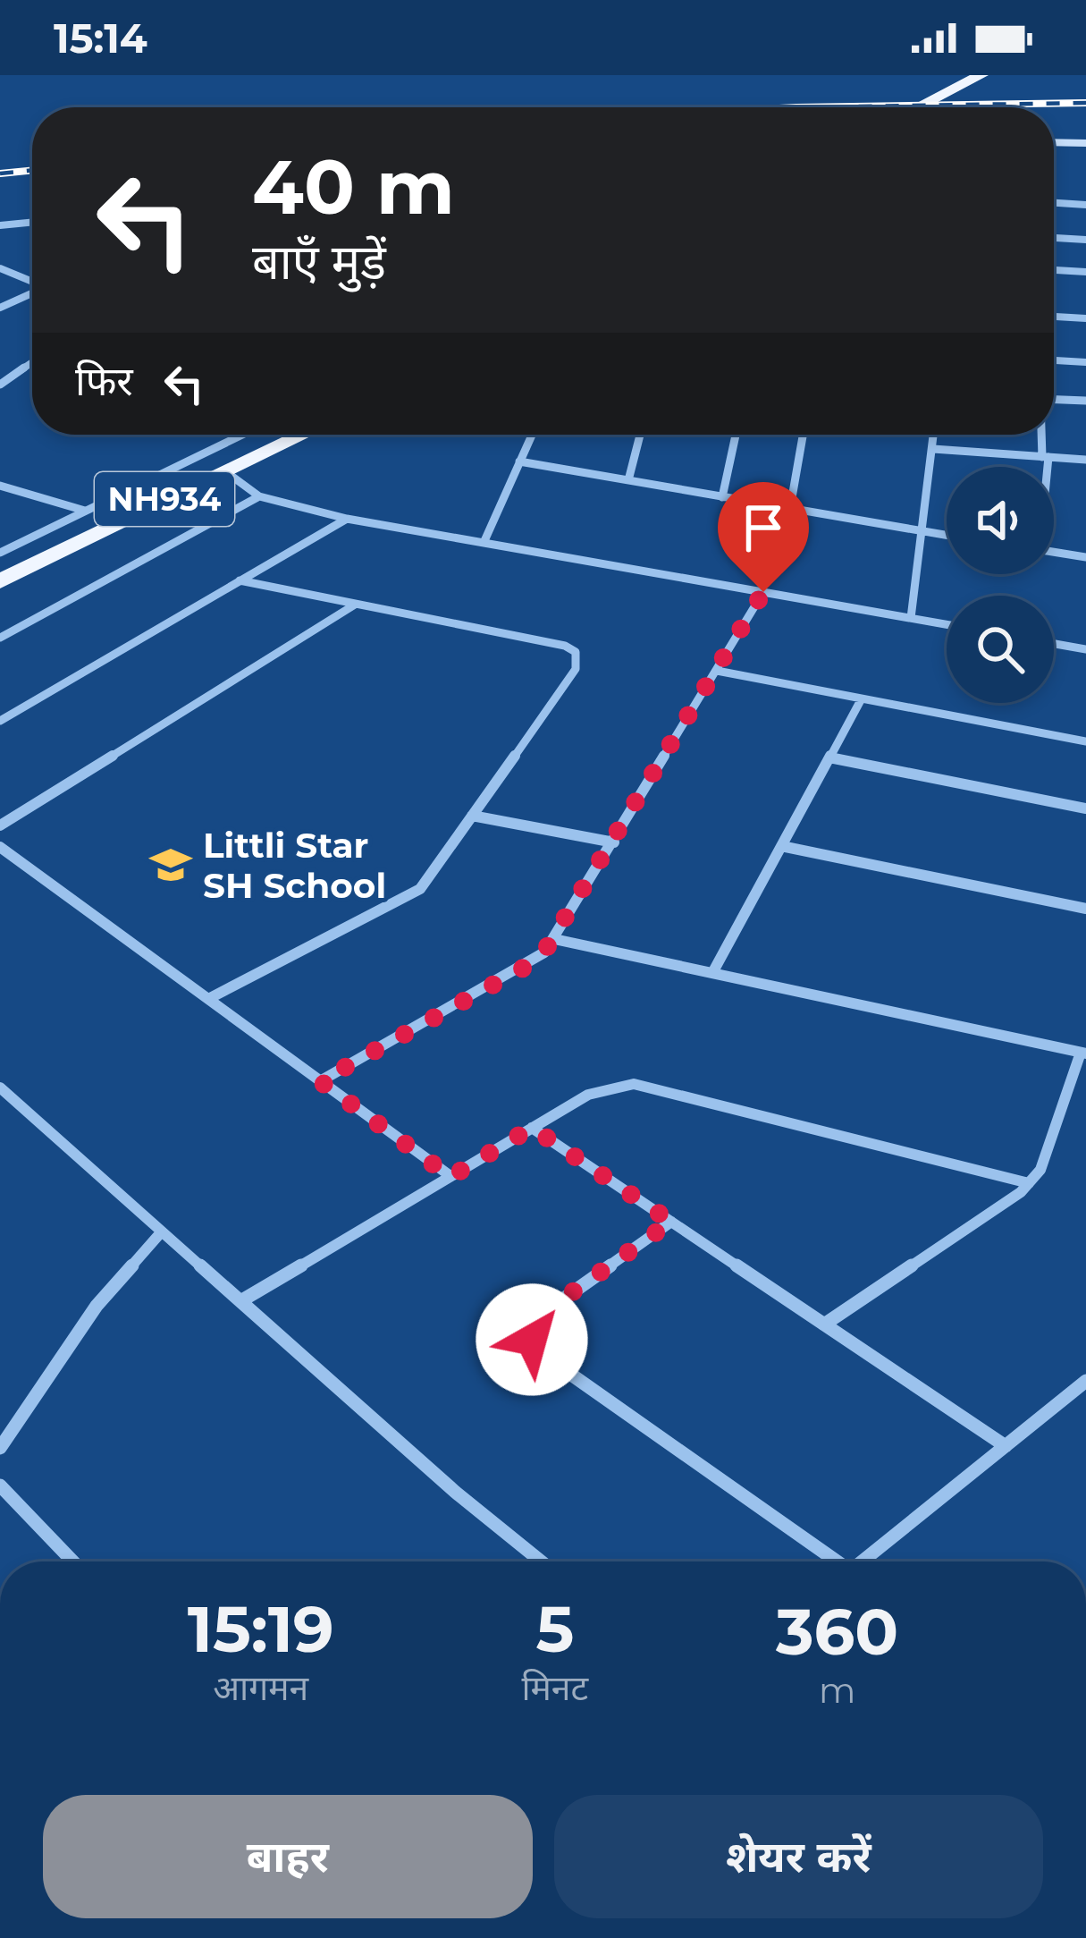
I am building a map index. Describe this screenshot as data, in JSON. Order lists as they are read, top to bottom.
{
  "streets": {
    "highway": ["NH934"]
  },
  "places": {
    "school or university": ["Littli Star SH School"]
  },
  "page": {
    "status": "15:14",
    "turn": ["40 m", "बाएँ मुड़ें"],
    "then": "फिर",
    "eta": [
      "15:19",
      "आगमन",
      "5",
      "मिनट",
      "360",
      "m"
    ],
    "buttons": ["बाहर", "शेयर करें"]
  }
}
